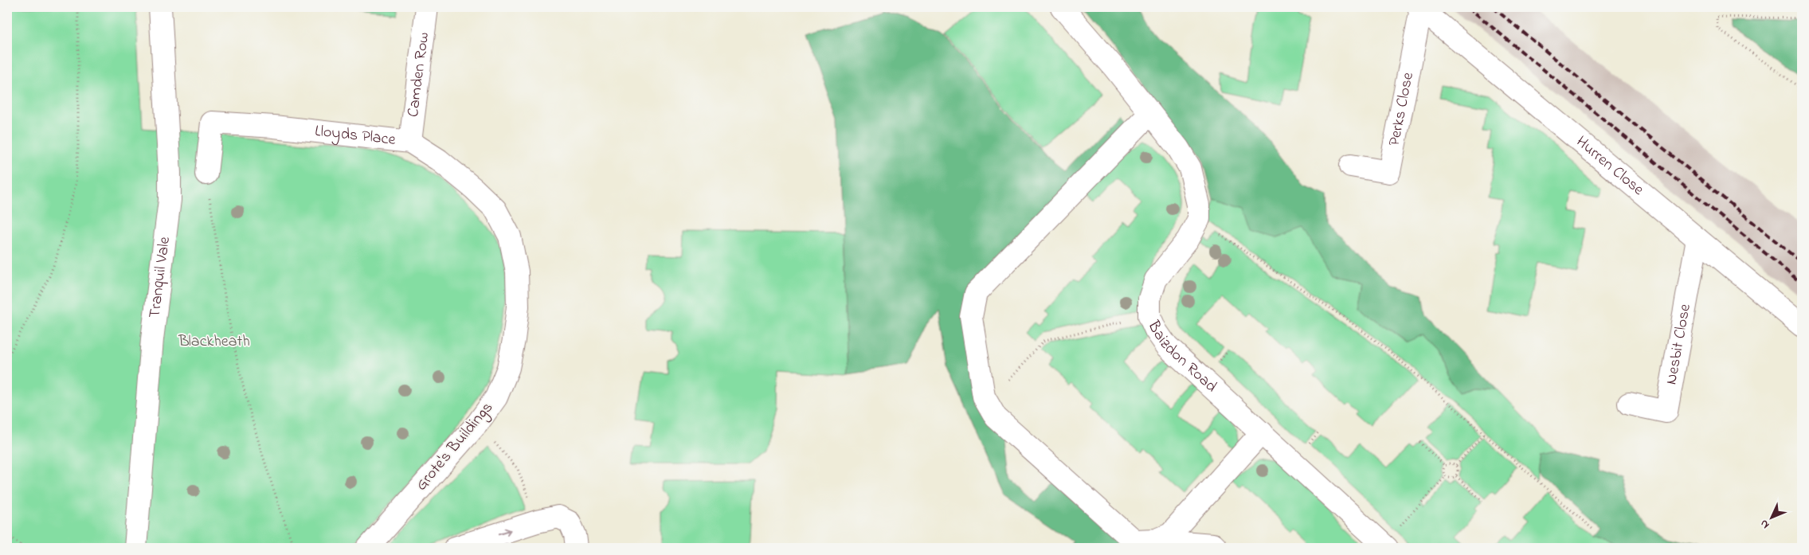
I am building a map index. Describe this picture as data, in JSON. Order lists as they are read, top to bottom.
{
  "streets": {
    "street": [
      "Camden Row",
      "Perks Close",
      "Lloyds Place",
      "Hurren Close",
      "Tranquil Vale",
      "Nesbit Close",
      "Baizdon Road",
      "Grote's Buildings"
    ]
  },
  "crossings": [
    ["Camden Row", "Lloyds Place"],
    ["Perks Close", "Hurren Close"],
    ["Lloyds Place", "Grote's Buildings"],
    ["Hurren Close", "Nesbit Close"]
  ],
  "parks": ["Blackheath"],
  "north": "bottom left"
}
